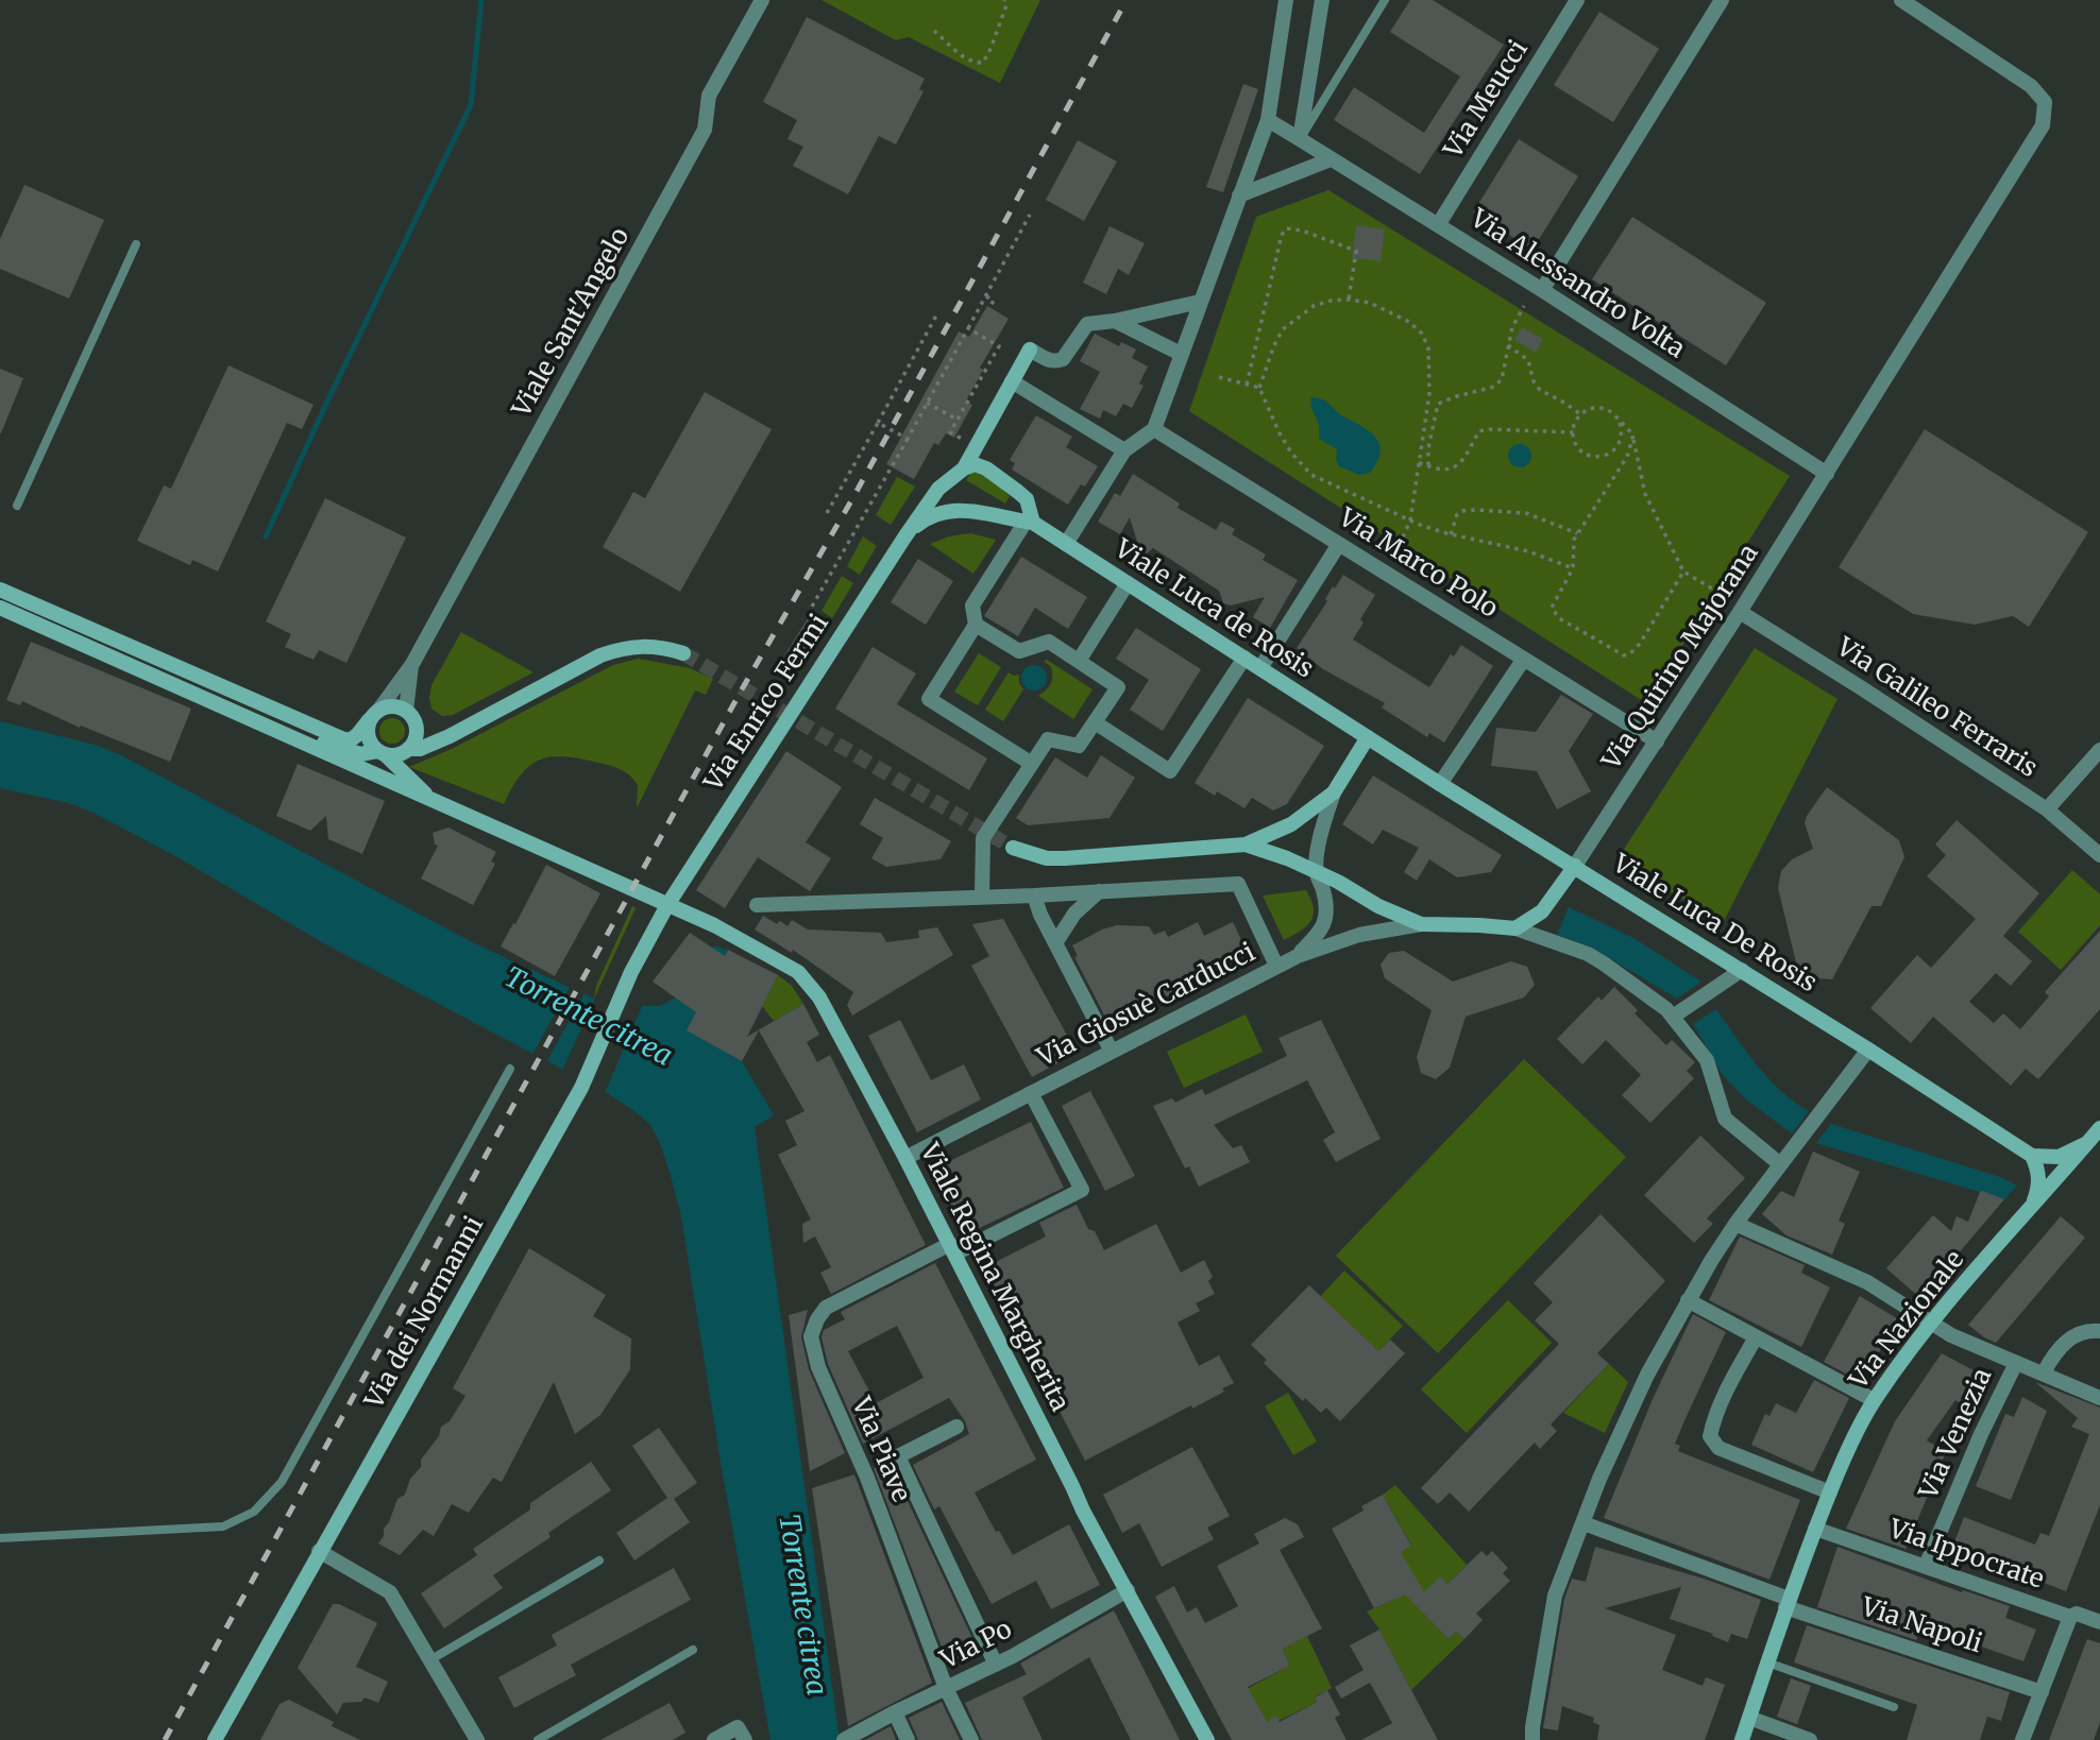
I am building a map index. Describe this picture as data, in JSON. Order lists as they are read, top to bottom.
{
  "streets": {
    "main road": [
      "Viale Sant'Angelo",
      "Viale Luca de Rosis",
      "Via Enrico Fermi",
      "Viale Luca De Rosis",
      "Viale Regina Margherita",
      "Via dei Normanni",
      "Via Nazionale"
    ],
    "street": [
      "Via Meucci",
      "Via Alessandro Volta",
      "Via Marco Polo",
      "Via Quirino Majorana",
      "Via Galileo Ferraris",
      "Via Giosuè Carducci",
      "Via Venezia",
      "Via Piave",
      "Via Ippocrate",
      "Via Napoli",
      "Via Po"
    ]
  },
  "crossings": [
    ["Via Meucci", "Via Alessandro Volta"],
    ["Via Alessandro Volta", "Via Quirino Majorana"],
    ["Via Marco Polo", "Via Quirino Majorana"],
    ["Viale Luca de Rosis", "Via Enrico Fermi"],
    ["Viale Luca de Rosis", "Viale Luca De Rosis"],
    ["Via Quirino Majorana", "Via Galileo Ferraris"],
    ["Via Quirino Majorana", "Viale Luca De Rosis"],
    ["Via Enrico Fermi", "Viale Regina Margherita"],
    ["Via Enrico Fermi", "Via dei Normanni"],
    ["Via Giosuè Carducci", "Viale Regina Margherita"],
    ["Via Giosuè Carducci", "Via Piave"],
    ["Viale Regina Margherita", "Via dei Normanni"],
    ["Viale Regina Margherita", "Via Piave"],
    ["Viale Regina Margherita", "Via Po"],
    ["Via Nazionale", "Via Ippocrate"],
    ["Via Nazionale", "Via Napoli"],
    ["Via Venezia", "Via Ippocrate"],
    ["Via Piave", "Via Po"]
  ],
  "water": ["Torrente citrea"]
}
